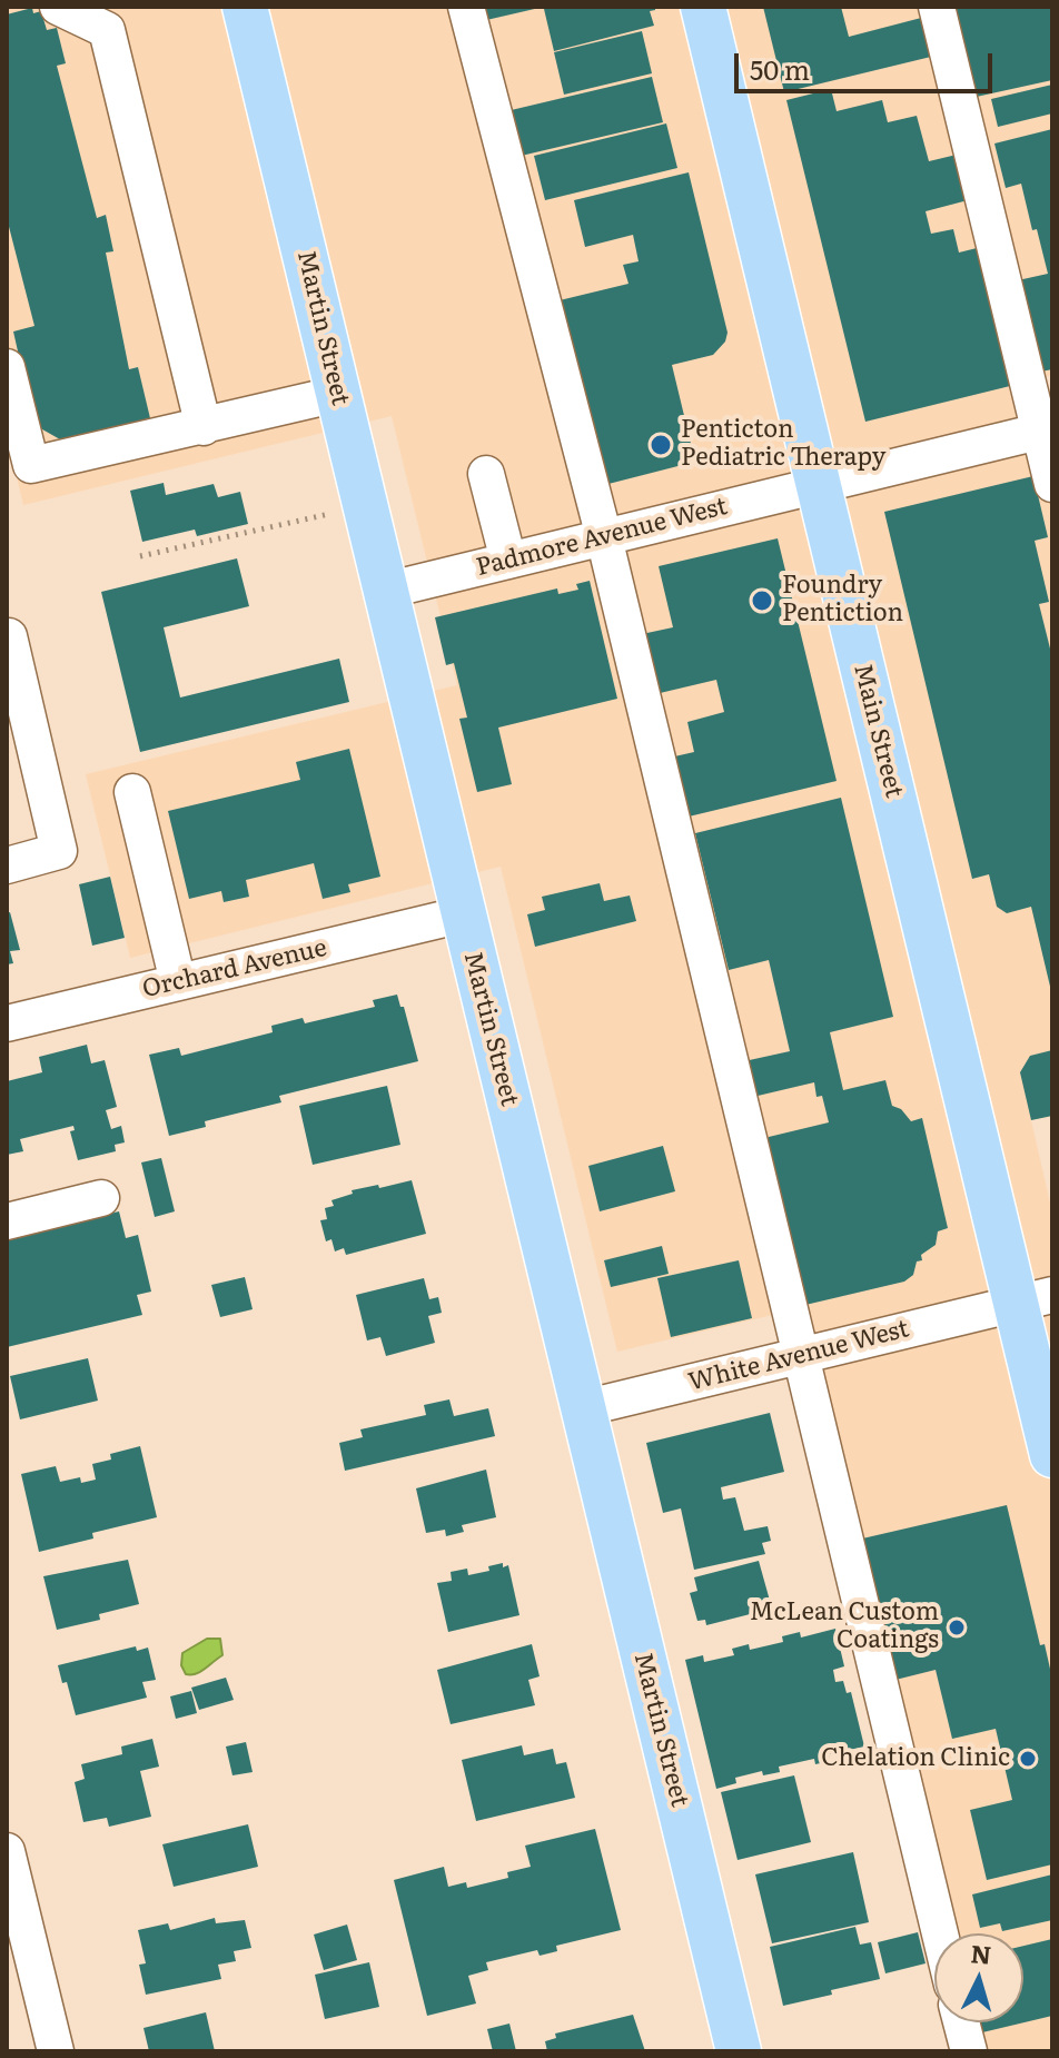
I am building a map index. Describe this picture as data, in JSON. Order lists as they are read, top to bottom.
{
  "streets": {
    "main road": ["Martin Street", "Main Street"],
    "street": ["Padmore Avenue West", "Orchard Avenue", "White Avenue West"]
  },
  "crossings": [
    ["Martin Street", "Padmore Avenue West"],
    ["Martin Street", "Orchard Avenue"],
    ["Martin Street", "White Avenue West"],
    ["Padmore Avenue West", "Main Street"],
    ["Main Street", "White Avenue West"]
  ],
  "places": [
    "Penticton Pediatric Therapy",
    "Foundry Pentiction",
    "McLean Custom Coatings",
    "Chelation Clinic"
  ],
  "scale_bar": "50 m",
  "north": "top"
}
